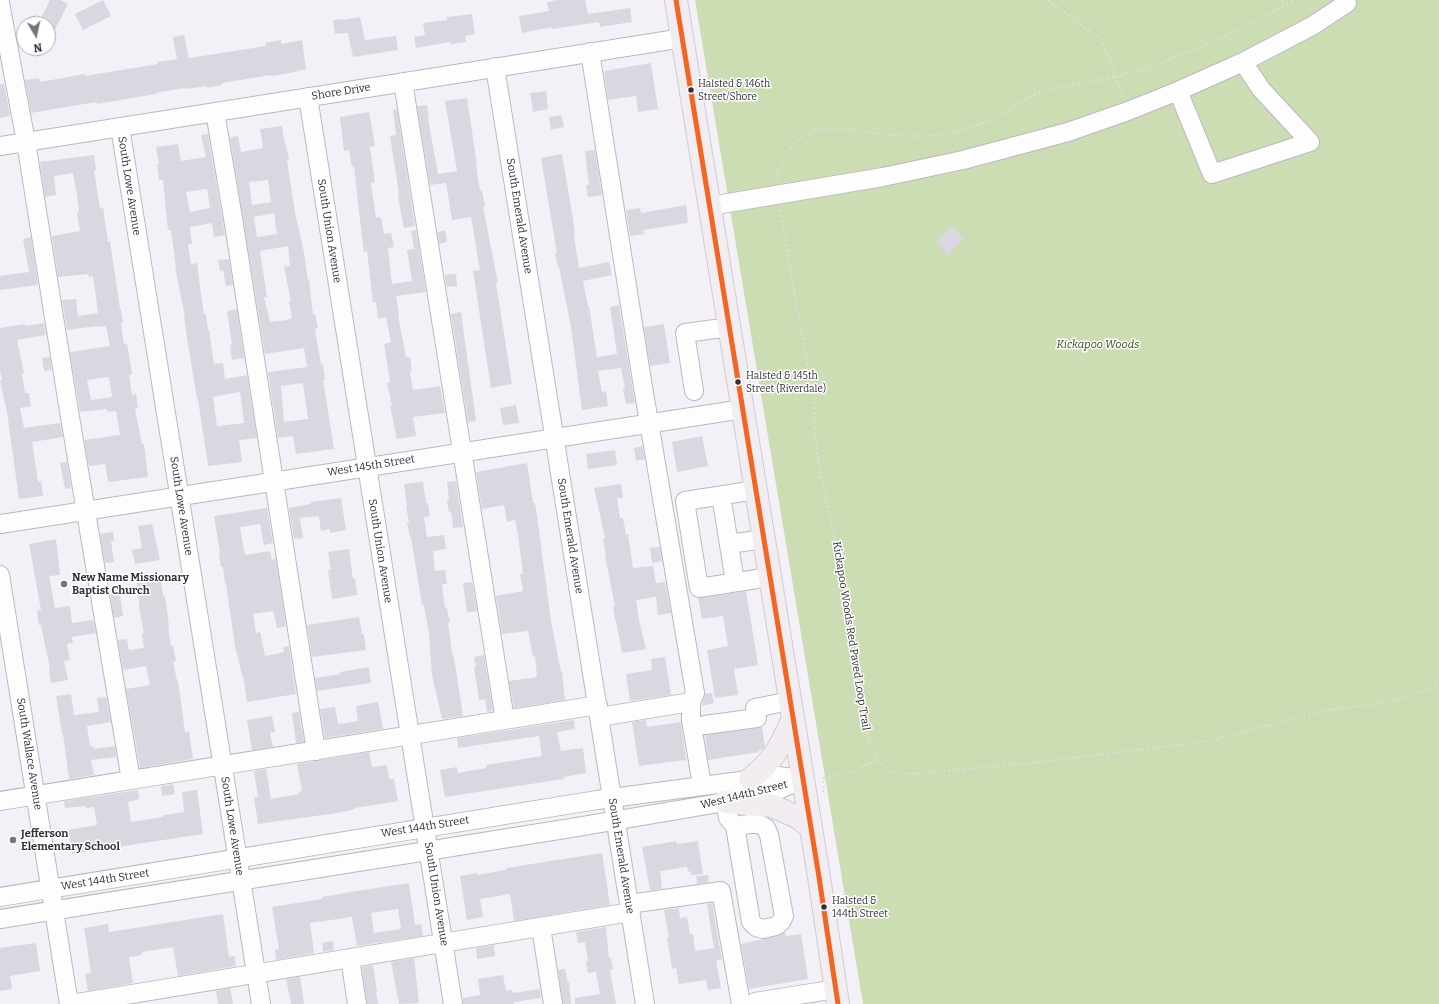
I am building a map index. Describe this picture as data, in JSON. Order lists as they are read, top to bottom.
{
  "streets": {
    "street": [
      "Shore Drive",
      "South Lowe Avenue",
      "South Emerald Avenue",
      "South Union Avenue",
      "West 145th Street",
      "South Wallace Avenue",
      "West 144th Street"
    ],
    "path": ["Kickapoo Woods Red Paved Loop Trail"]
  },
  "crossings": [
    ["Shore Drive", "South Lowe Avenue"],
    ["Shore Drive", "South Emerald Avenue"],
    ["Shore Drive", "South Union Avenue"],
    ["South Lowe Avenue", "West 145th Street"],
    ["South Lowe Avenue", "West 144th Street"],
    ["South Emerald Avenue", "West 145th Street"],
    ["South Emerald Avenue", "West 144th Street"],
    ["South Union Avenue", "West 145th Street"],
    ["South Union Avenue", "West 144th Street"],
    ["South Wallace Avenue", "West 144th Street"]
  ],
  "parks": ["Kickapoo Woods"],
  "places": [
    "Halsted & 146th Street/Shore",
    "Halsted & 145th Street (Riverdale)",
    "New Name Missionary Baptist Church",
    "Jefferson Elementary School",
    "Halsted & 144th Street"
  ],
  "north": "bottom"
}
